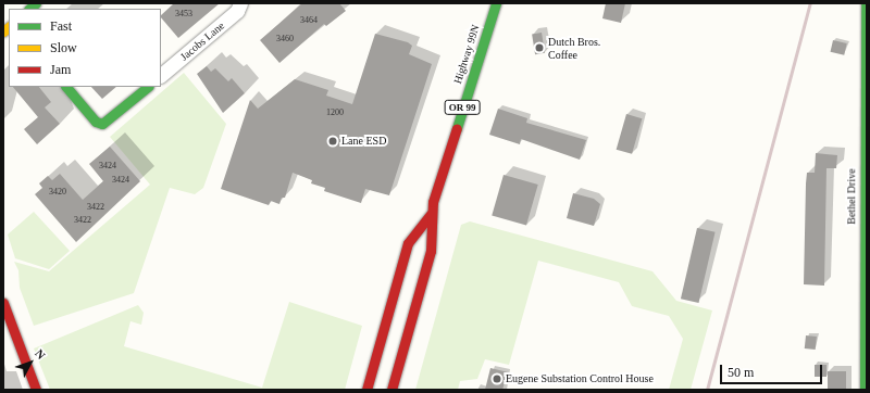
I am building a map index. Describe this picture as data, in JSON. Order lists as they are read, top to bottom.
{
  "streets": {
    "street": [
      "Jacobs Lane",
      "Highway 99N",
      "OR 99",
      "Bethel Drive"
    ]
  },
  "places": ["Dutch Bros. Coffee", "Lane ESD", "Eugene Substation Control House"],
  "house_numbers": [
    "3453",
    "3464",
    "3460",
    "1200",
    "3424",
    "3424",
    "3420",
    "3422",
    "3422"
  ],
  "legend": ["Fast", "Slow", "Jam"],
  "scale_bar": "50 m",
  "north": "top right"
}
